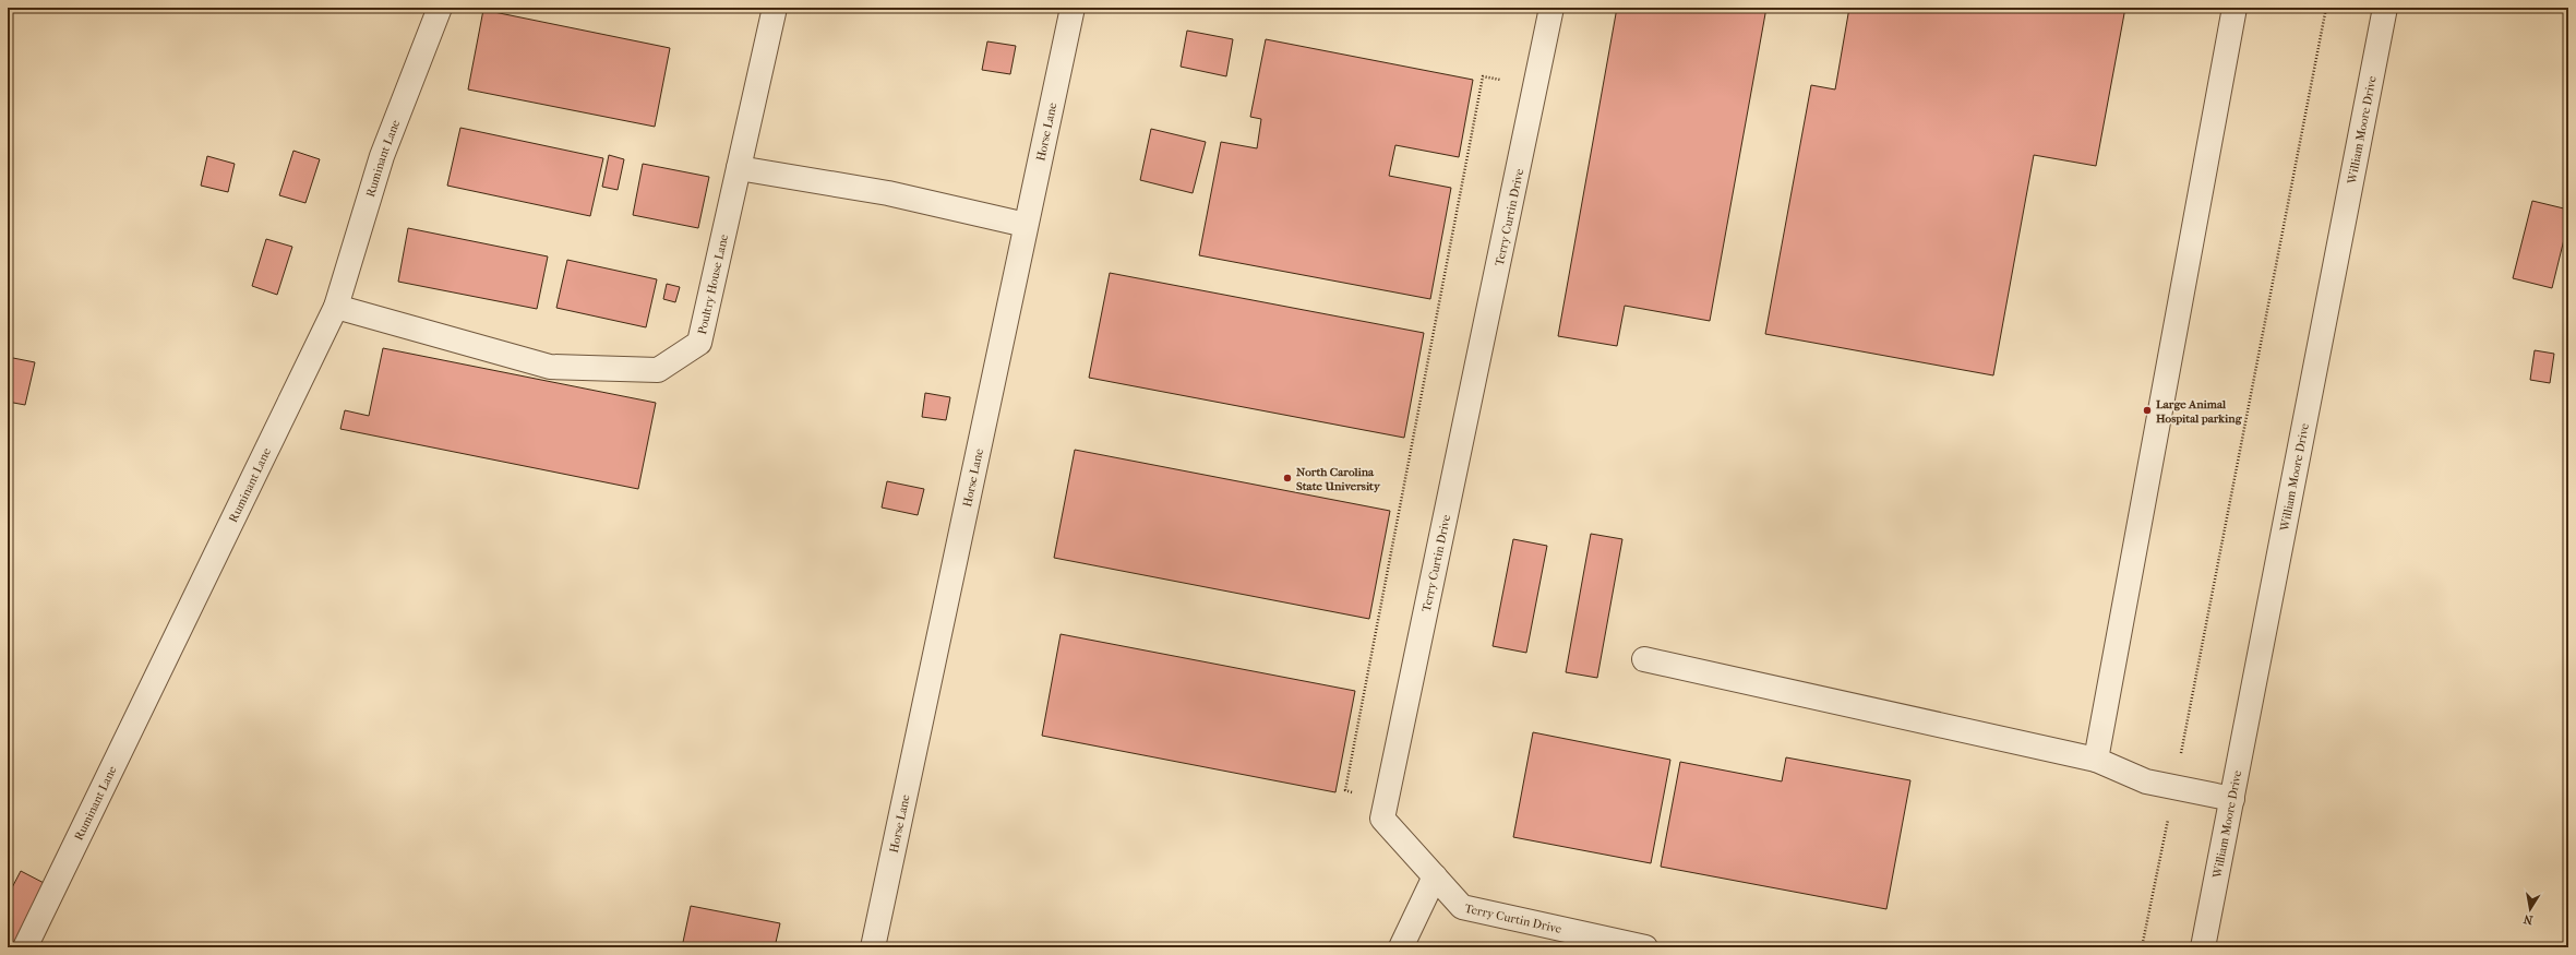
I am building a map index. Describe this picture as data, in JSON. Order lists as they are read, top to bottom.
{
  "streets": {
    "street": [
      "William Moore Drive",
      "Horse Lane",
      "Ruminant Lane",
      "Terry Curtin Drive",
      "Poultry House Lane"
    ]
  },
  "crossings": [
    ["Ruminant Lane", "Poultry House Lane"]
  ],
  "places": ["Large Animal Hospital parking", "North Carolina State University"],
  "north": "bottom"
}
